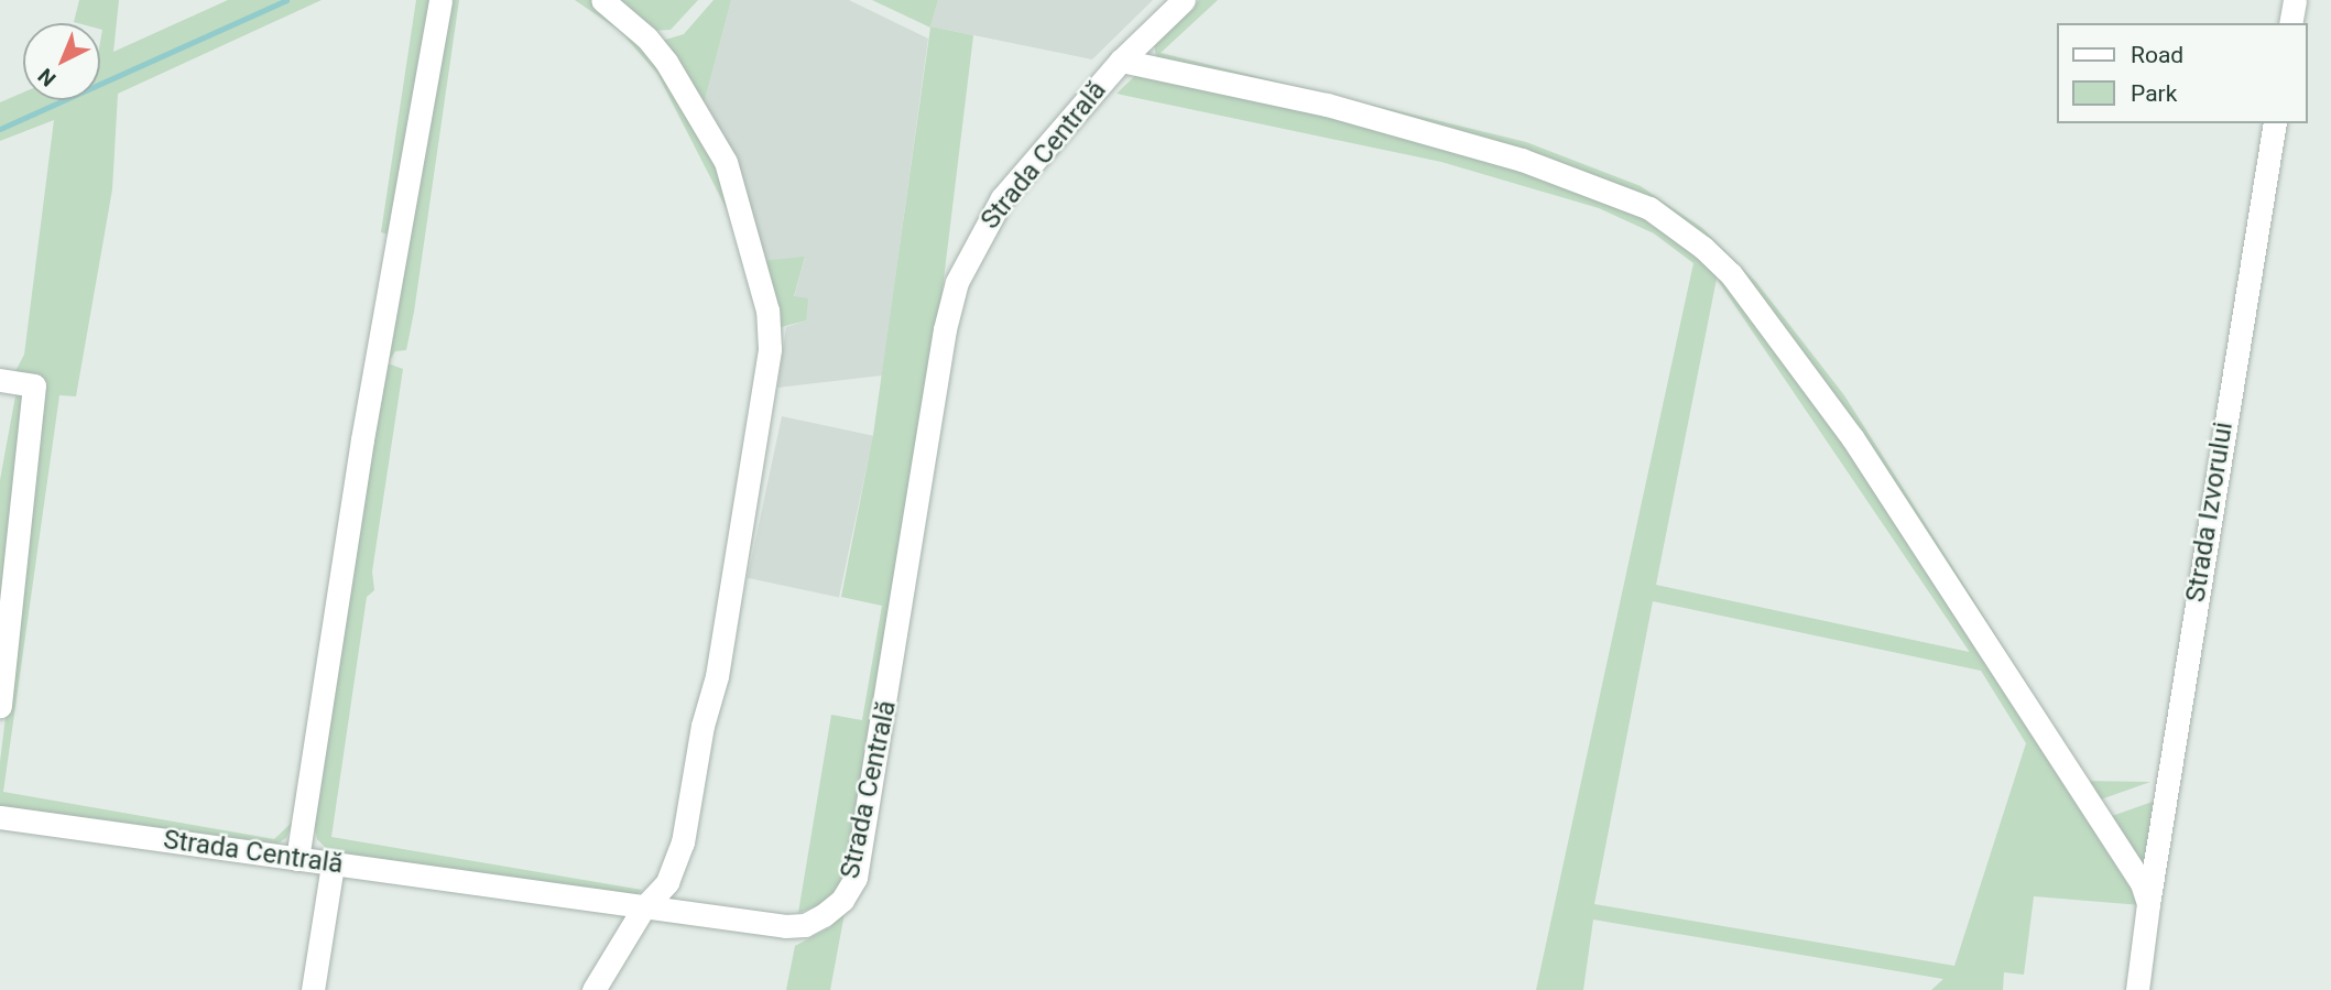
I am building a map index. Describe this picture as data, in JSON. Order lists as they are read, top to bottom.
{
  "streets": {
    "street": ["Strada Centrală", "Strada Izvorului"]
  },
  "legend": ["Road", "Park"],
  "north": "bottom left"
}
